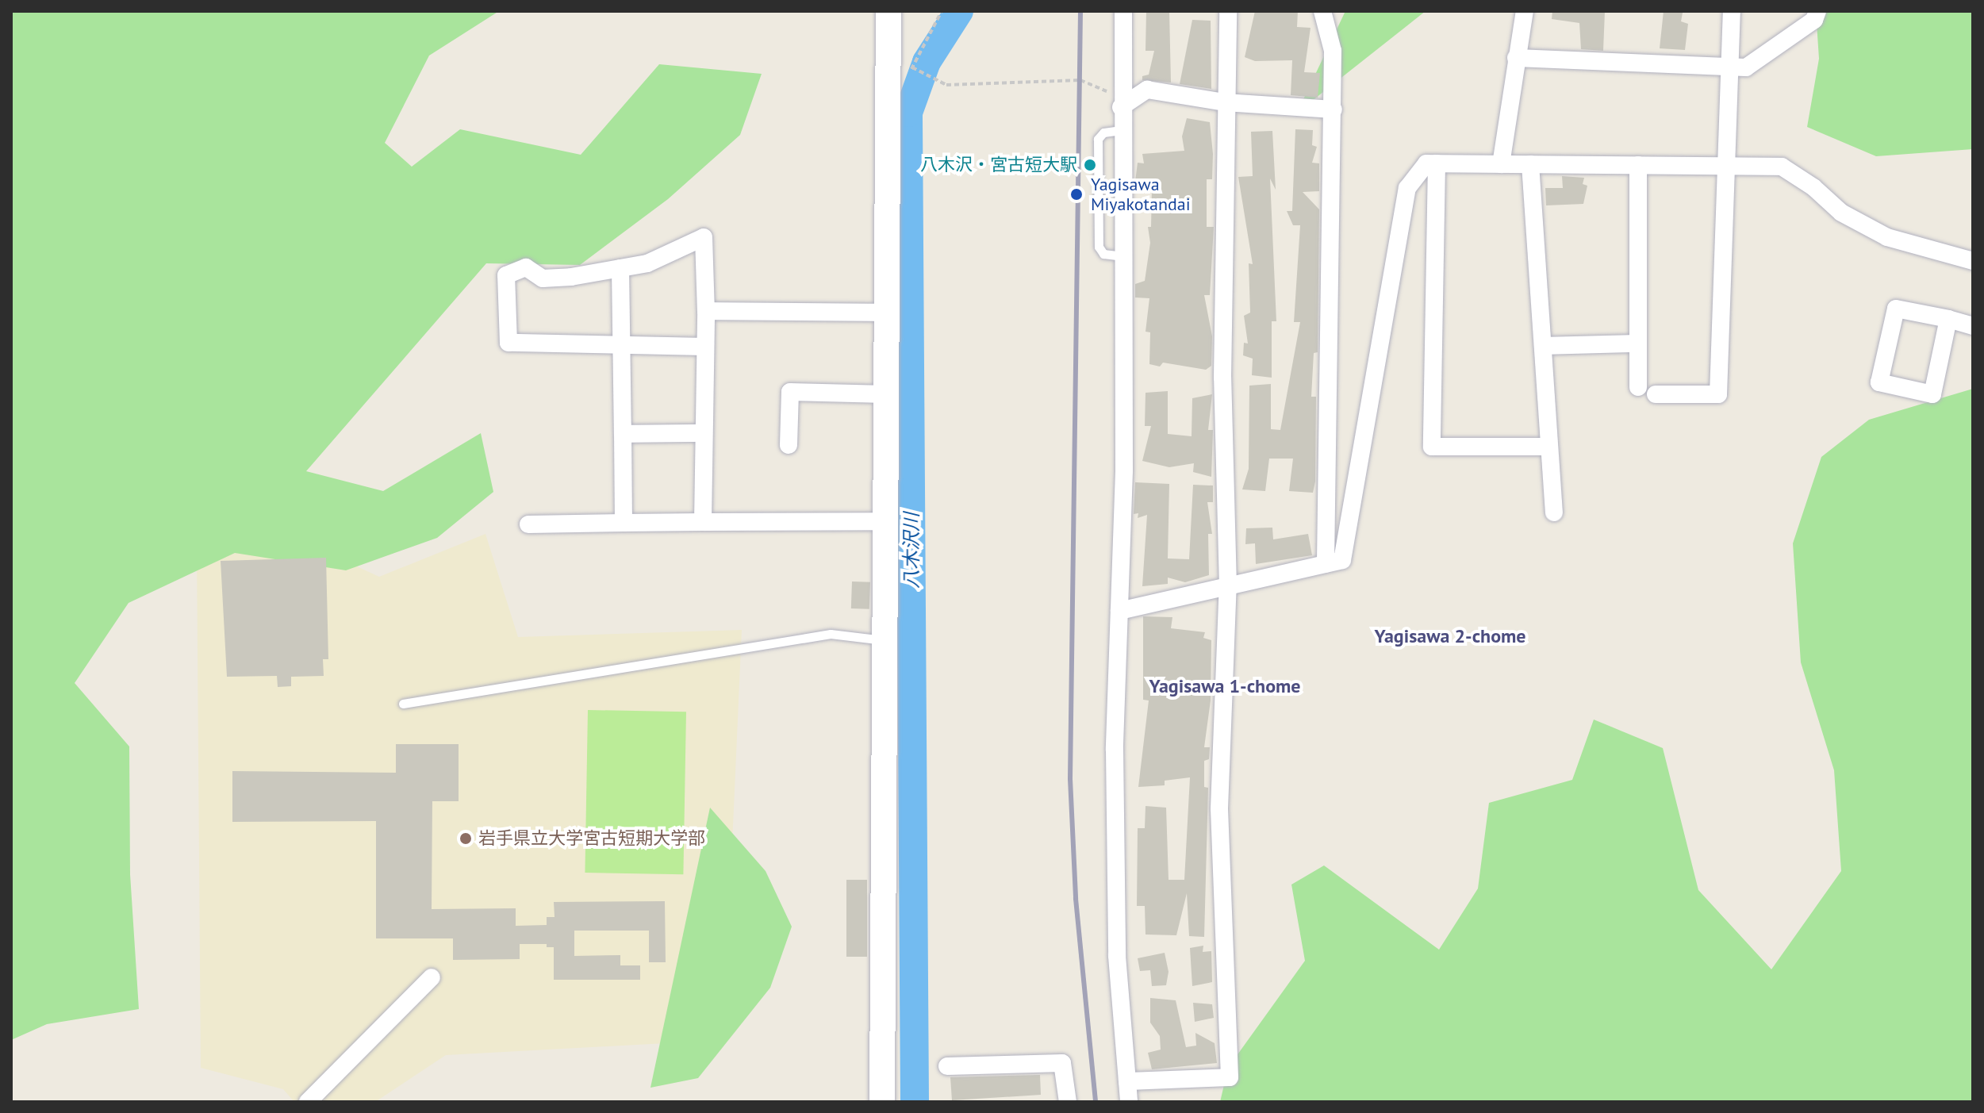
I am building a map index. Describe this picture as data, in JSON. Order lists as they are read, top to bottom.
{
  "districts": ["Yagisawa 2-chome", "Yagisawa 1-chome"],
  "water": ["八木沢川"],
  "places": ["八木沢・宮古短大駅", "Yagisawa Miyakotandai", "岩手県立大学宮古短期大学部"]
}
